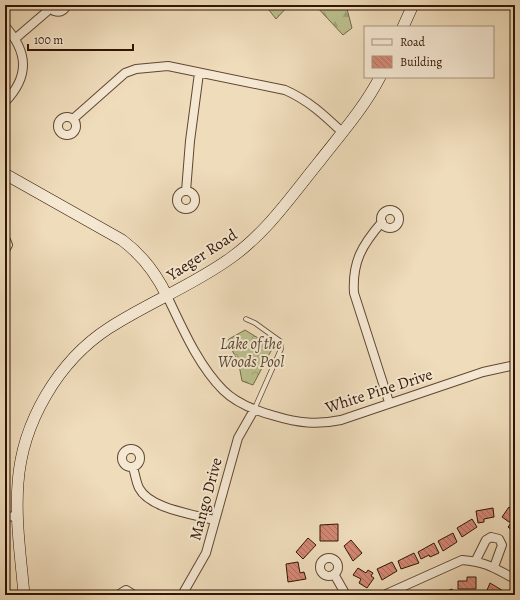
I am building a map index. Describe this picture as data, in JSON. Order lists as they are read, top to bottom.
{
  "streets": {
    "street": ["Yaeger Road", "White Pine Drive", "Mango Drive"]
  },
  "crossings": [
    ["Yaeger Road", "White Pine Drive"],
    ["White Pine Drive", "Mango Drive"]
  ],
  "parks": ["Lake of the Woods Pool"],
  "legend": ["Road", "Building"],
  "scale_bar": "100 m"
}
